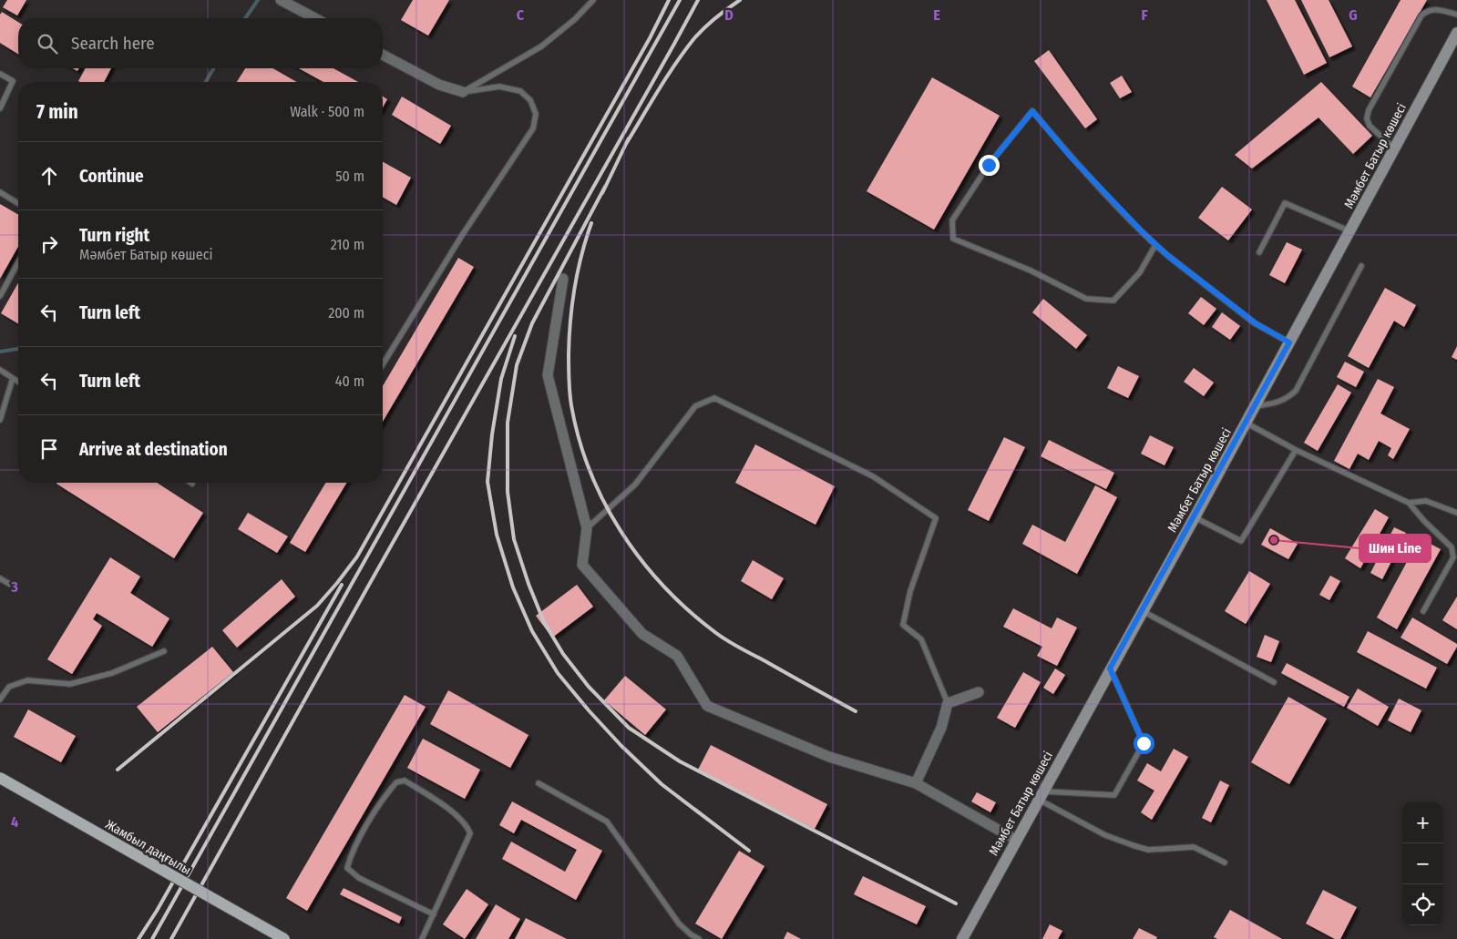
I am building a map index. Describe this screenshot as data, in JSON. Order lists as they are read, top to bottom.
{
  "streets": {
    "main road": ["Мәмбет Батыр көшесі", "Жамбыл даңғылы"]
  },
  "places": ["Шин Line"],
  "page": {
    "search": "Search here",
    "heading": ["7 min", "Walk · 500 m"],
    "list": [
      ["Continue", "50 m"],
      ["Turn right", "Мәмбет Батыр көшесі", "210 m"],
      ["Turn left", "200 m"],
      ["Turn left", "40 m"],
      "Arrive at destination"
    ],
    "map_buttons": ["+", "−"]
  },
  "grid": {
    "columns": [
      "C",
      "D",
      "E",
      "F",
      "G"
    ],
    "rows": ["3", "4"]
  }
}
